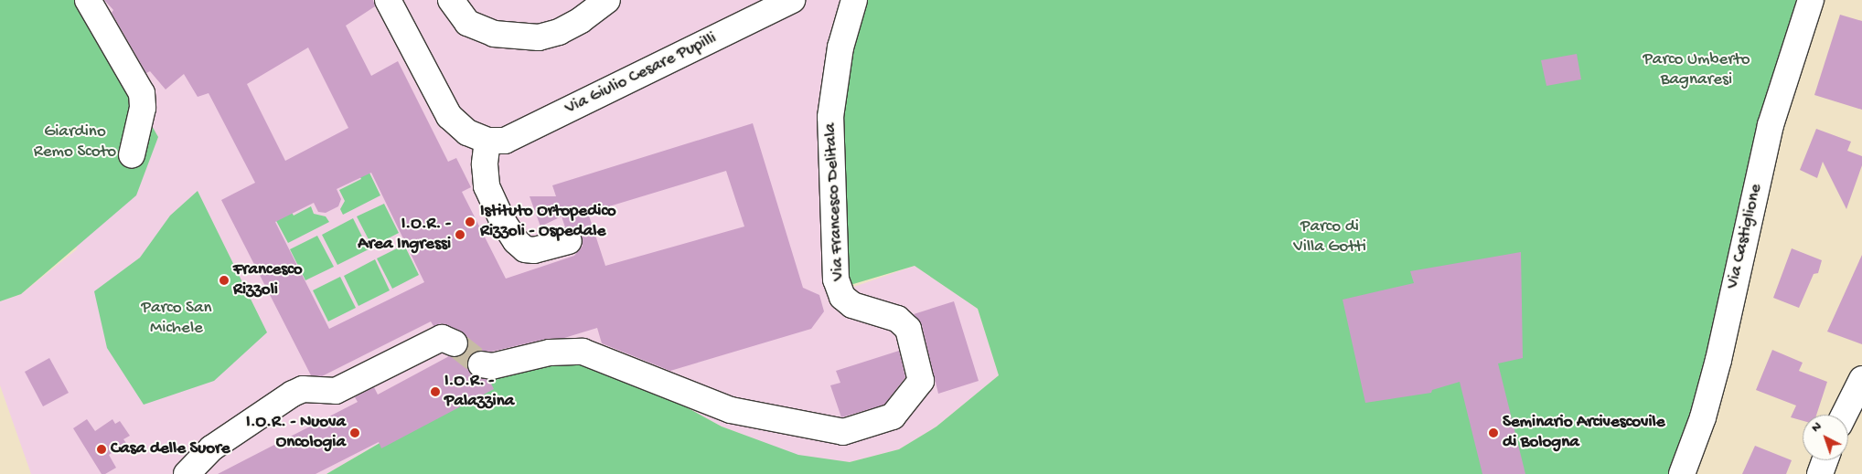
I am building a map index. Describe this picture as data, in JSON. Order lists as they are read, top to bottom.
{
  "streets": {
    "street": ["Via Giulio Cesare Pupilli", "Via Francesco Delitala", "Via Castiglione"]
  },
  "parks": [
    "Parco Umberto Bagnaresi",
    "Giardino Remo Scoto",
    "Parco di Villa Gotti",
    "Parco San Michele"
  ],
  "places": [
    "Istituto Ortopedico Rizzoli - Ospedale",
    "I.O.R. - Area Ingressi",
    "Francesco Rizzoli",
    "I.O.R. - Palazzina",
    "I.O.R. - Nuova Oncologia",
    "Seminario Arcivescovile di Bologna",
    "Casa delle Suore"
  ],
  "north": "top left"
}
